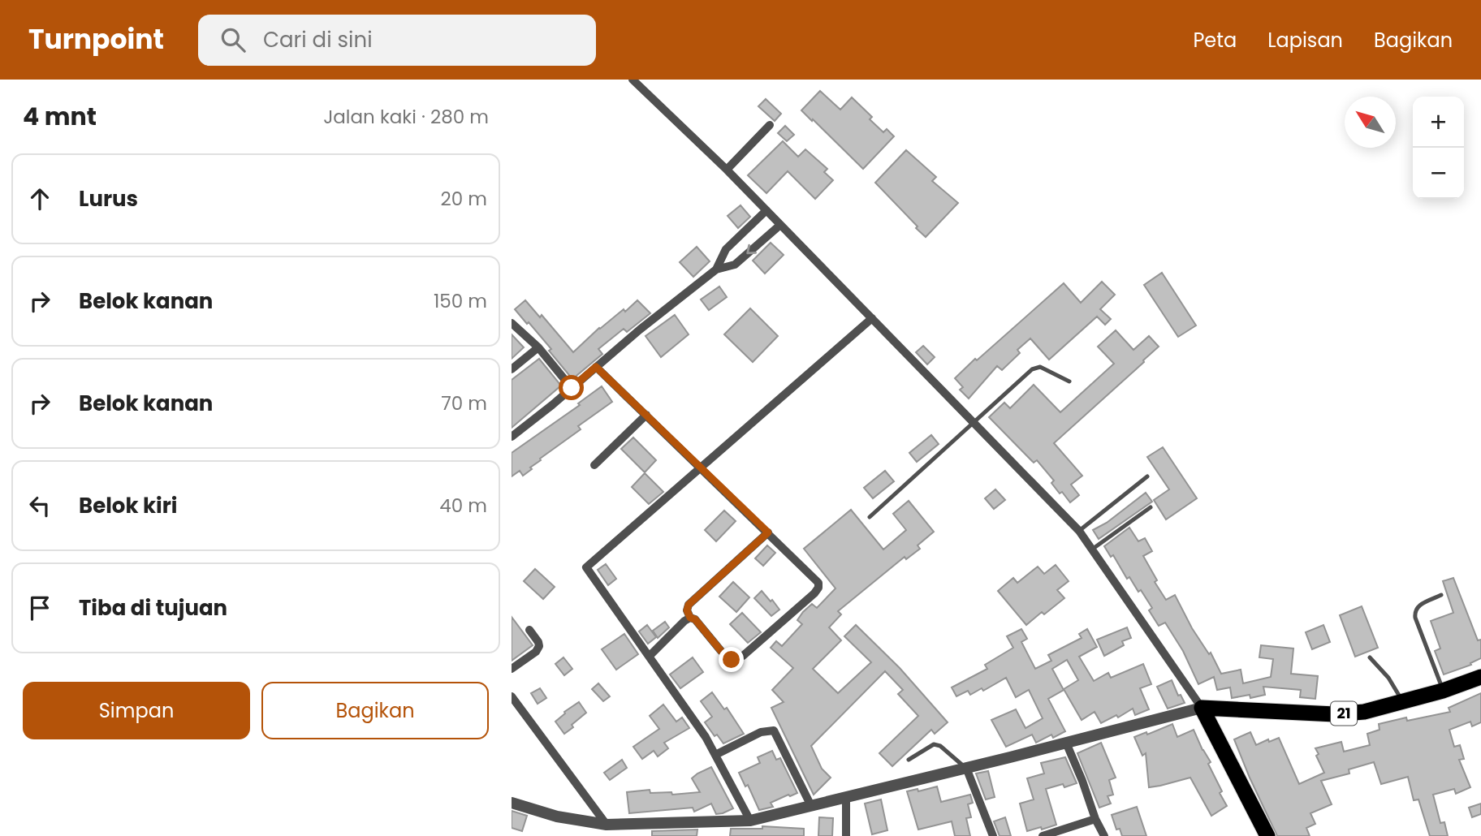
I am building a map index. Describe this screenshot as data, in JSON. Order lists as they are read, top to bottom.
{
  "streets": {
    "highway": ["21"]
  },
  "north": "top left",
  "page": {
    "header": "Turnpoint",
    "search": "Cari di sini",
    "nav": ["Peta", "Lapisan", "Bagikan"],
    "heading": ["4 mnt", "Jalan kaki · 280 m"],
    "map_buttons": ["+", "−"],
    "list": [
      ["Lurus", "20 m"],
      ["Belok kanan", "150 m"],
      ["Belok kanan", "70 m"],
      ["Belok kiri", "40 m"],
      "Tiba di tujuan"
    ],
    "buttons": ["Simpan", "Bagikan"]
  }
}
